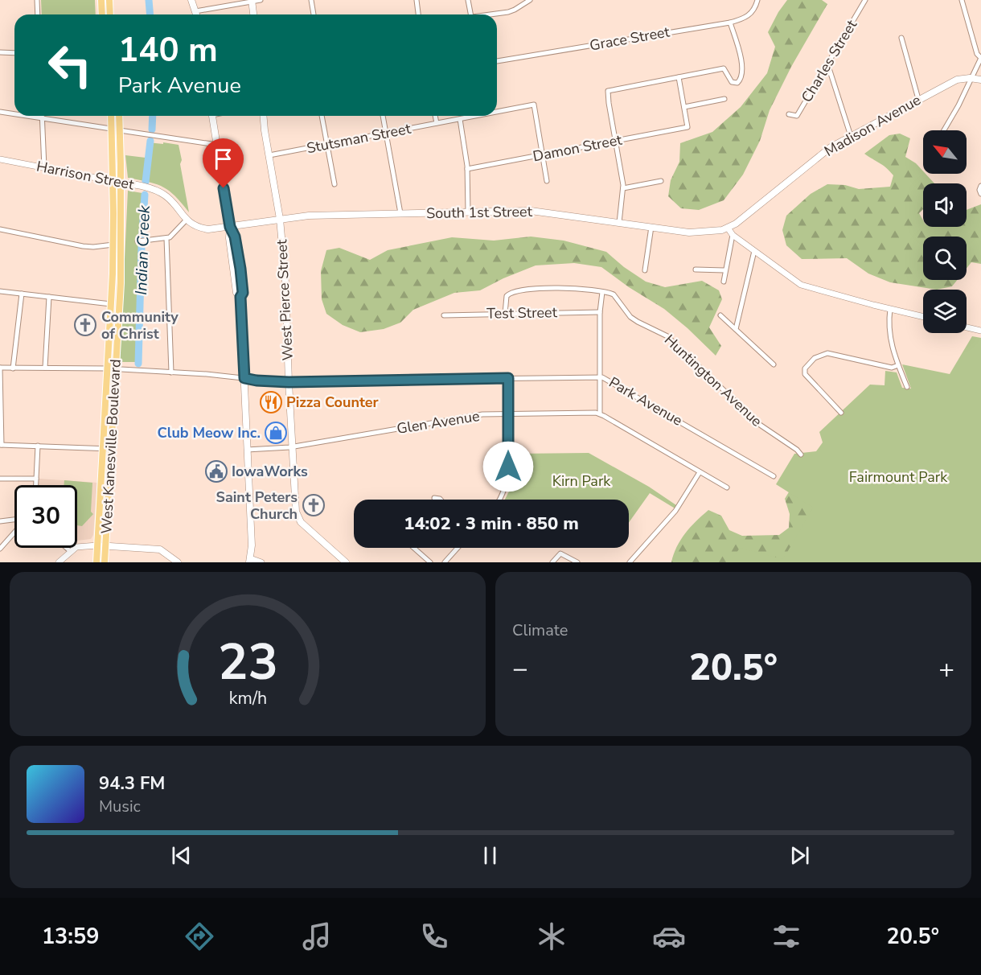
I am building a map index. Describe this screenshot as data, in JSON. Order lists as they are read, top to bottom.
{
  "streets": {
    "main road": [
      "Madison Avenue",
      "Harrison Street",
      "South 1st Street",
      "West Pierce Street",
      "West Kanesville Boulevard"
    ],
    "street": [
      "Grace Street",
      "Charles Street",
      "Stutsman Street",
      "Damon Street",
      "Test Street",
      "Huntington Avenue",
      "Park Avenue",
      "Glen Avenue"
    ]
  },
  "crossings": [
    ["Madison Avenue", "South 1st Street"],
    ["Stutsman Street", "Damon Street"],
    ["Stutsman Street", "West Pierce Street"],
    ["Harrison Street", "South 1st Street"],
    ["South 1st Street", "West Pierce Street"],
    ["West Pierce Street", "Park Avenue"],
    ["West Pierce Street", "Glen Avenue"],
    ["Test Street", "Huntington Avenue"],
    ["Park Avenue", "West Kanesville Boulevard"]
  ],
  "water": ["Indian Creek"],
  "parks": ["Fairmount Park", "Kirn Park"],
  "places": {
    "church": ["Community of Christ", "Saint Peters Church"],
    "restaurant": ["Pizza Counter"],
    "shop": ["Club Meow Inc."],
    "public building": ["IowaWorks"]
  },
  "north": "top left",
  "page": {
    "turn": ["140 m", "Park Avenue"],
    "limit": "30",
    "trip": "14:02 · 3 min · 850 m",
    "tile": "Climate",
    "heat": ["−", "20.5°", "+"],
    "song": ["94.3 FM", "Music"],
    "tabs": ["13:59", "20.5°"],
    "gauge": ["23", "km/h"]
  }
}
